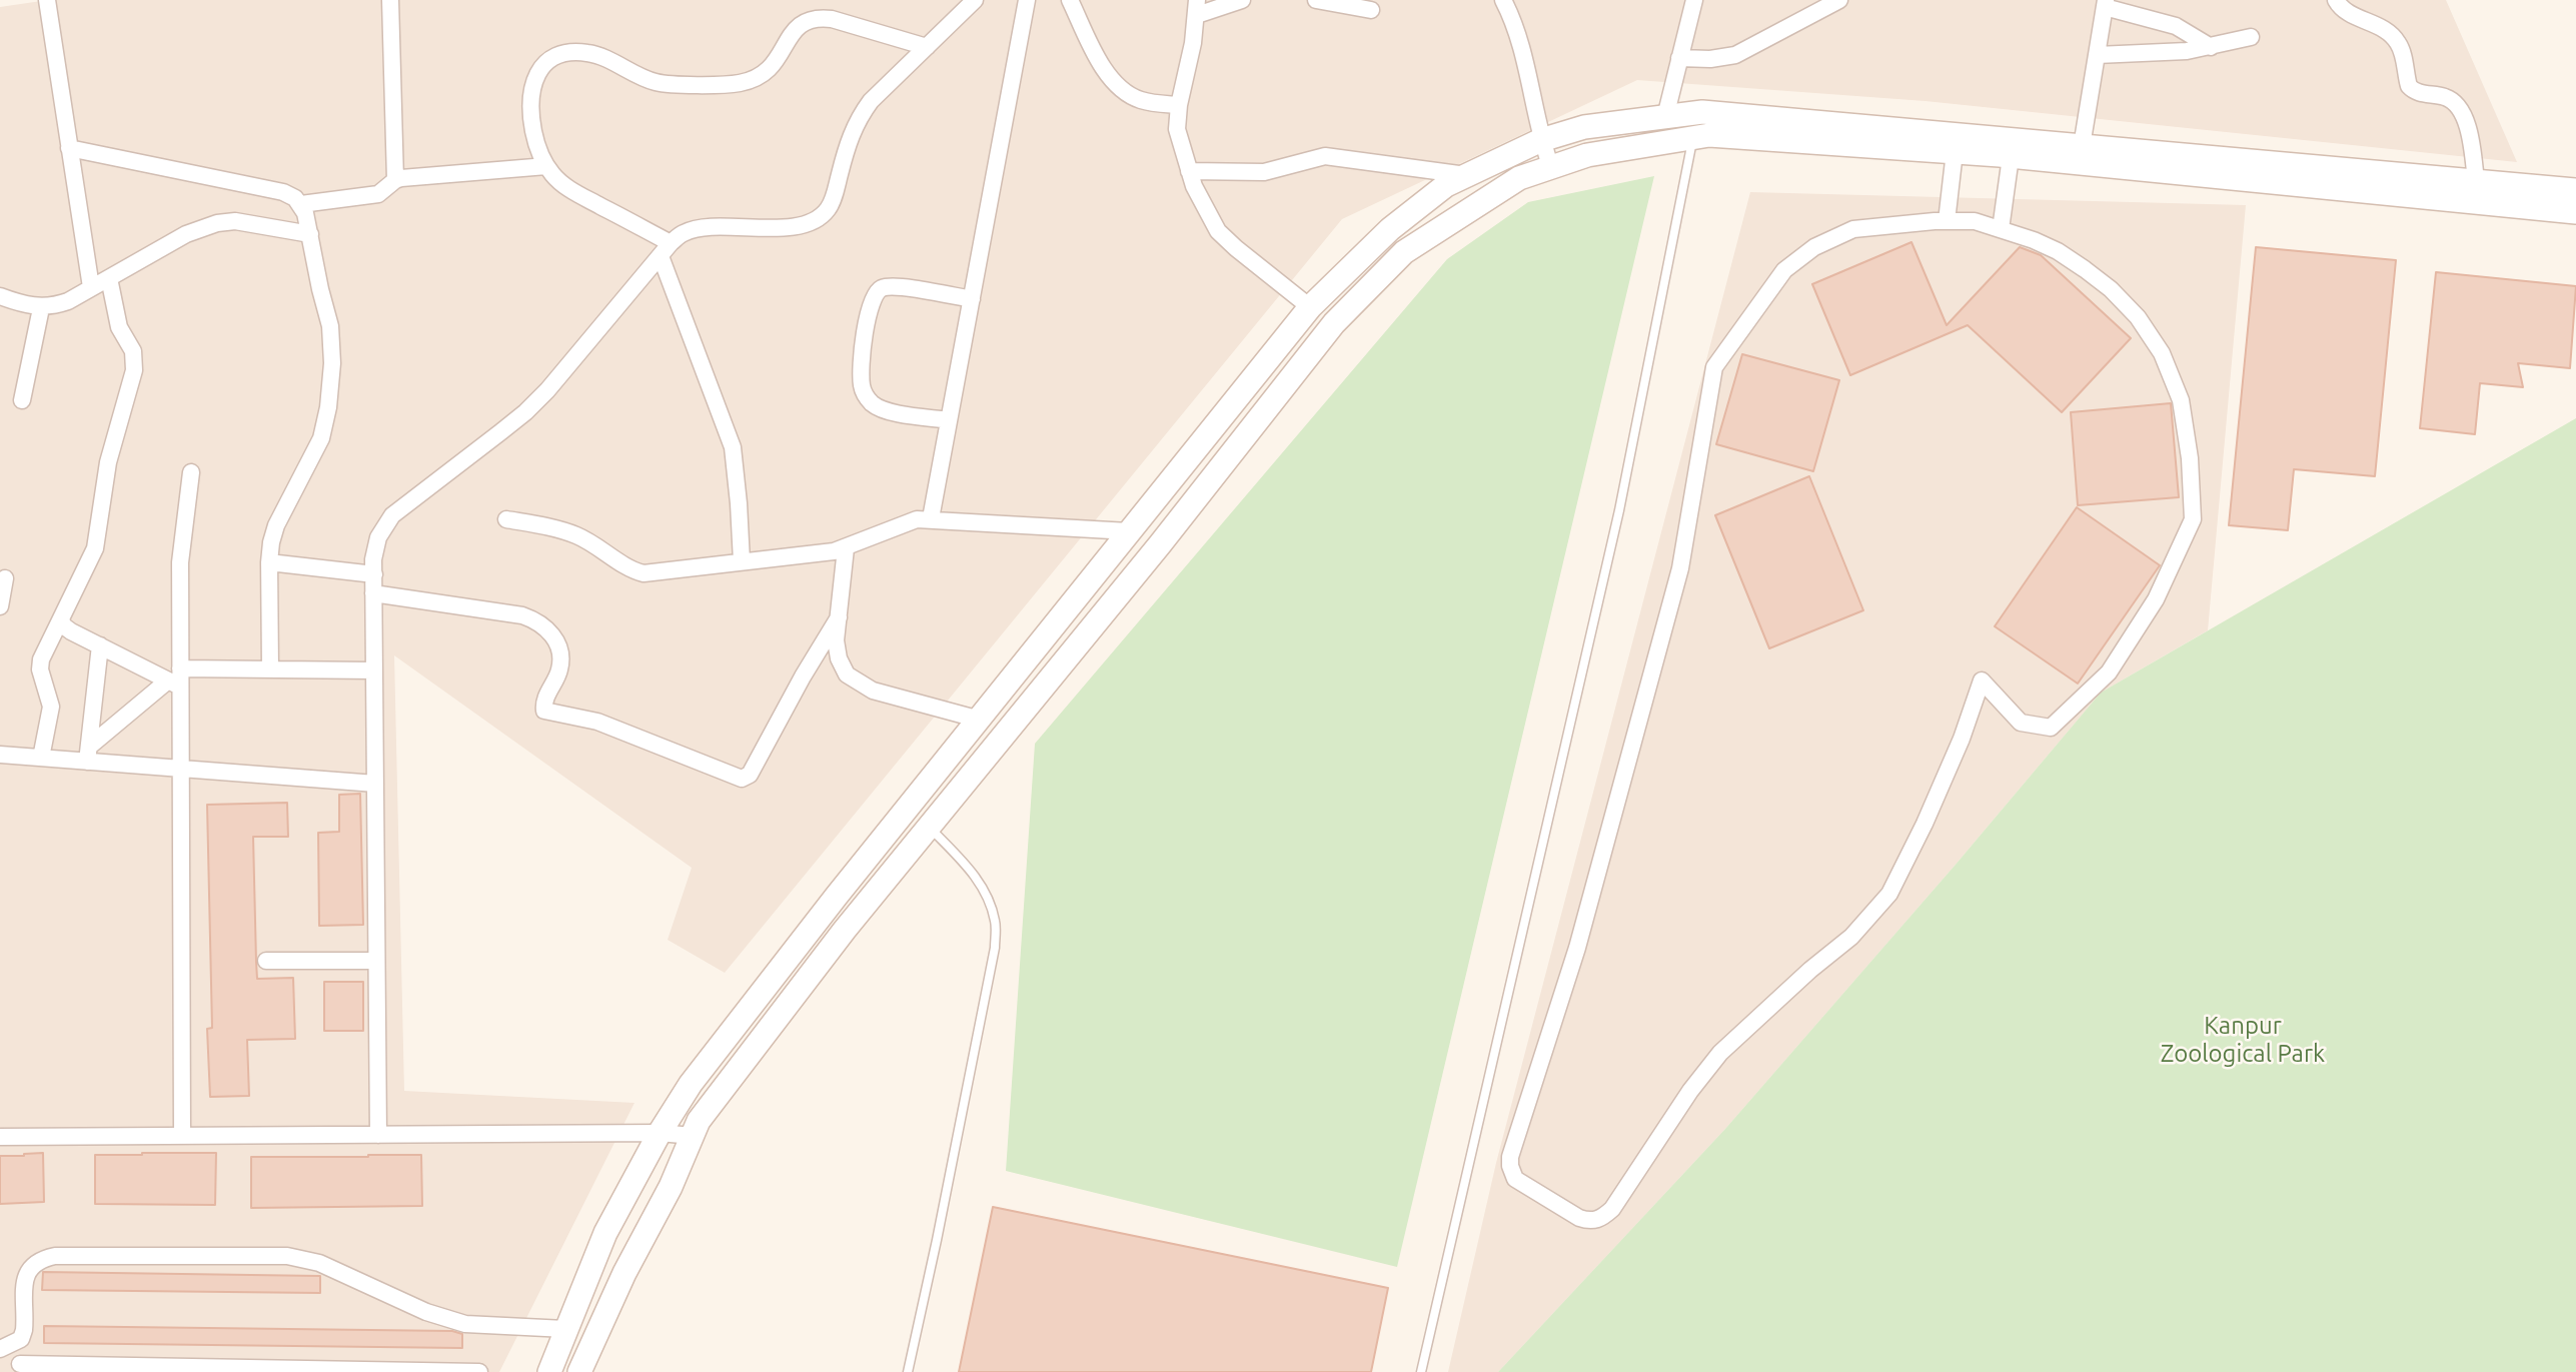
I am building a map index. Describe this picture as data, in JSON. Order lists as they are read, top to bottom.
{
  "parks": ["Kanpur Zoological Park"]
}
